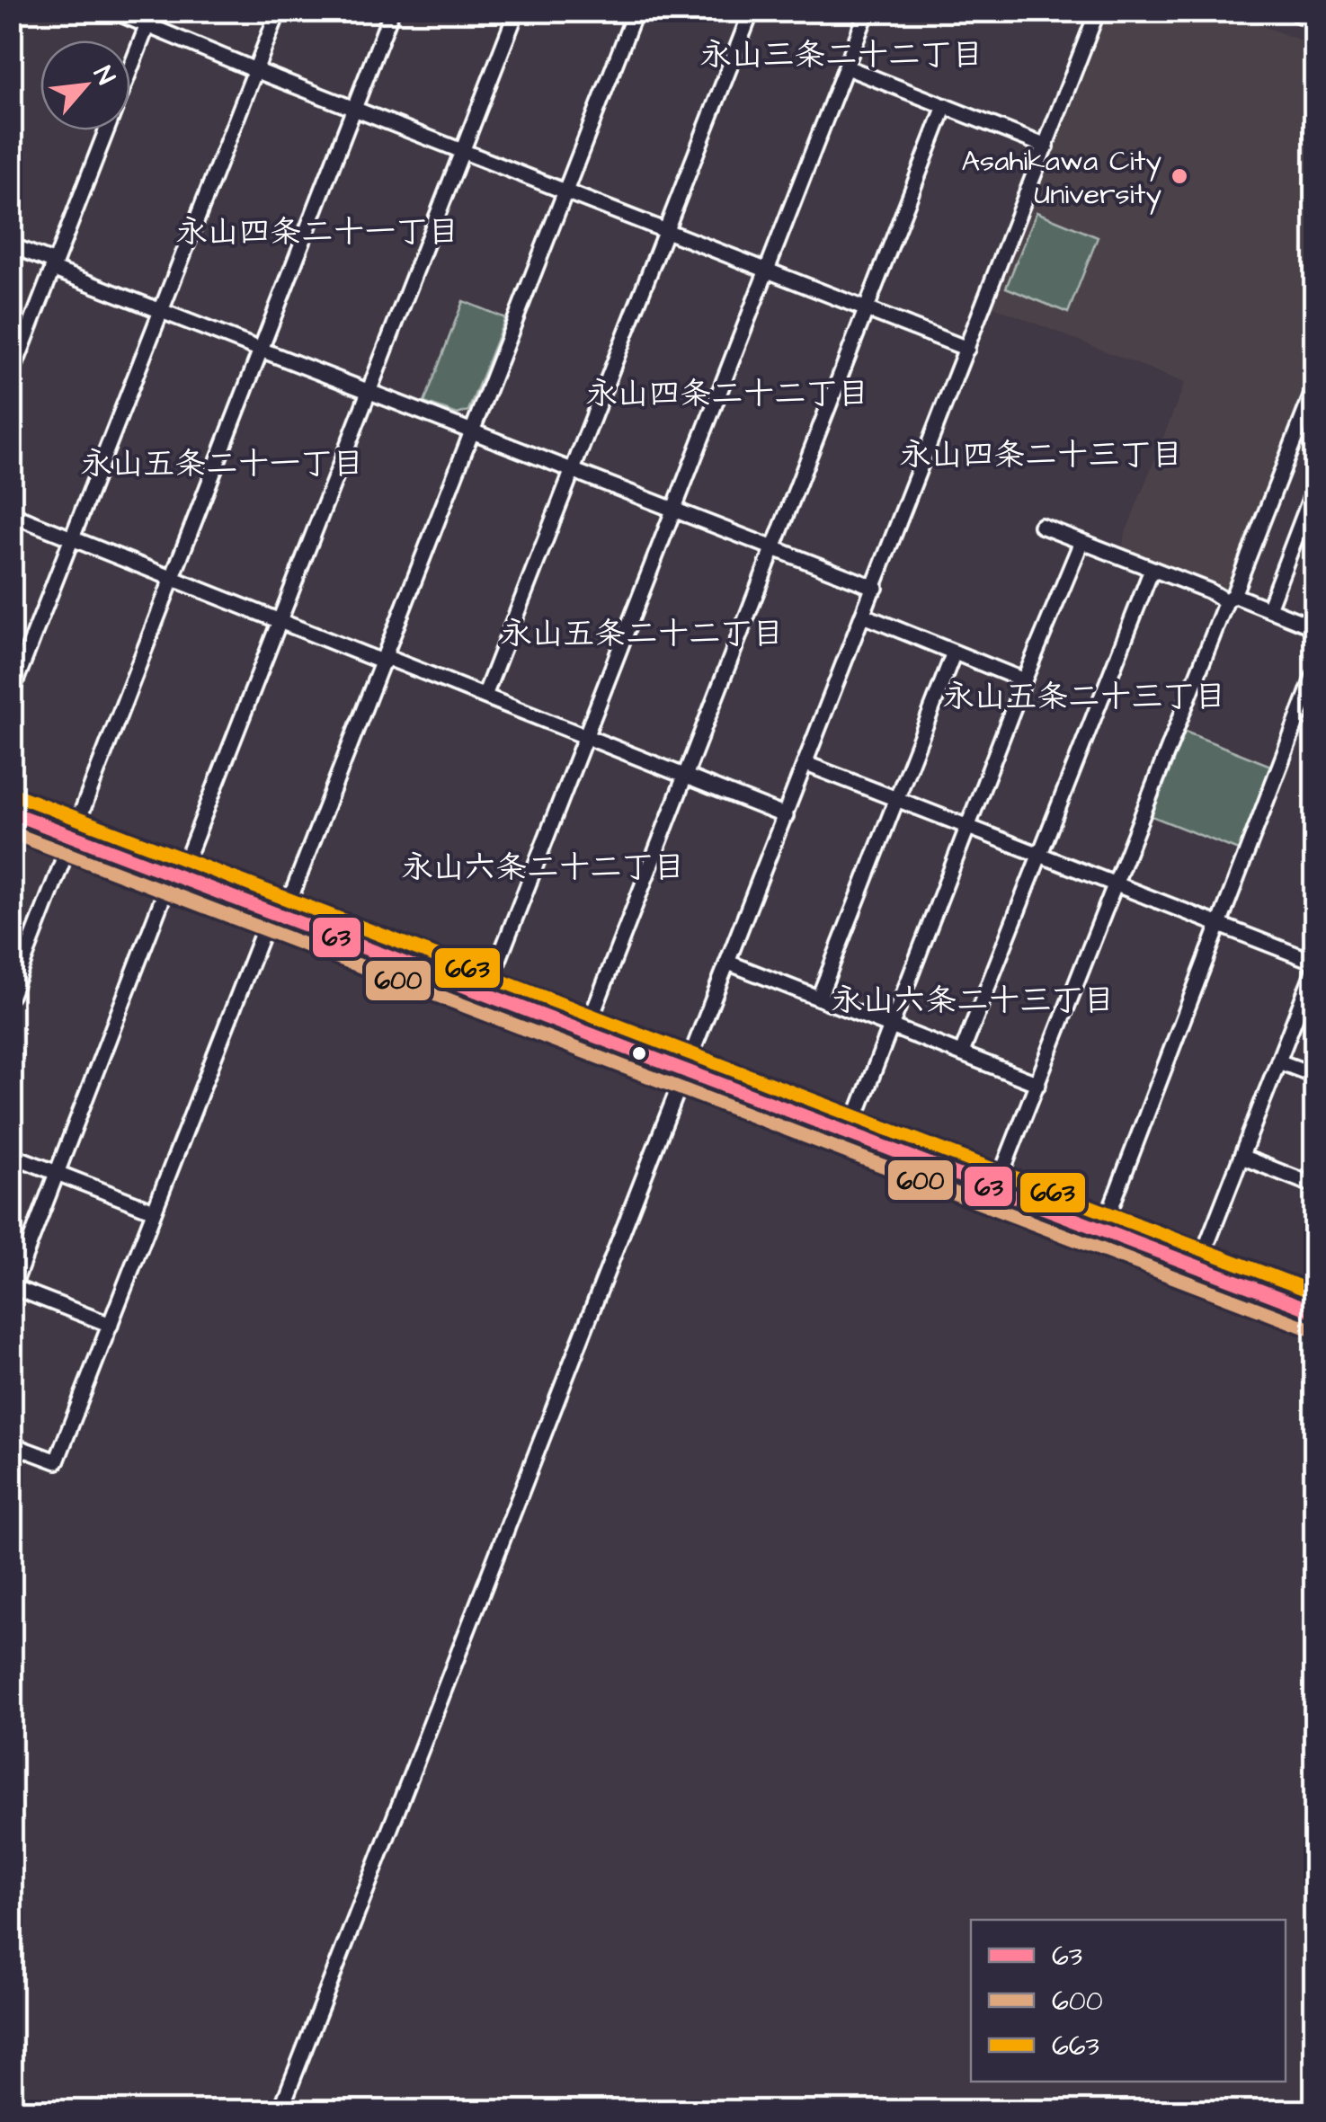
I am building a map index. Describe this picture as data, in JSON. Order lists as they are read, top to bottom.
{
  "districts": [
    "永山三条二十二丁目",
    "永山四条二十一丁目",
    "永山四条二十二丁目",
    "永山四条二十三丁目",
    "永山五条二十一丁目",
    "永山五条二十二丁目",
    "永山五条二十三丁目",
    "永山六条二十二丁目",
    "永山六条二十三丁目"
  ],
  "places": ["Asahikawa City University"],
  "lines": ["transit line 663", "transit line 63", "transit line 600"],
  "legend": ["63", "600", "663"],
  "north": "top right"
}
